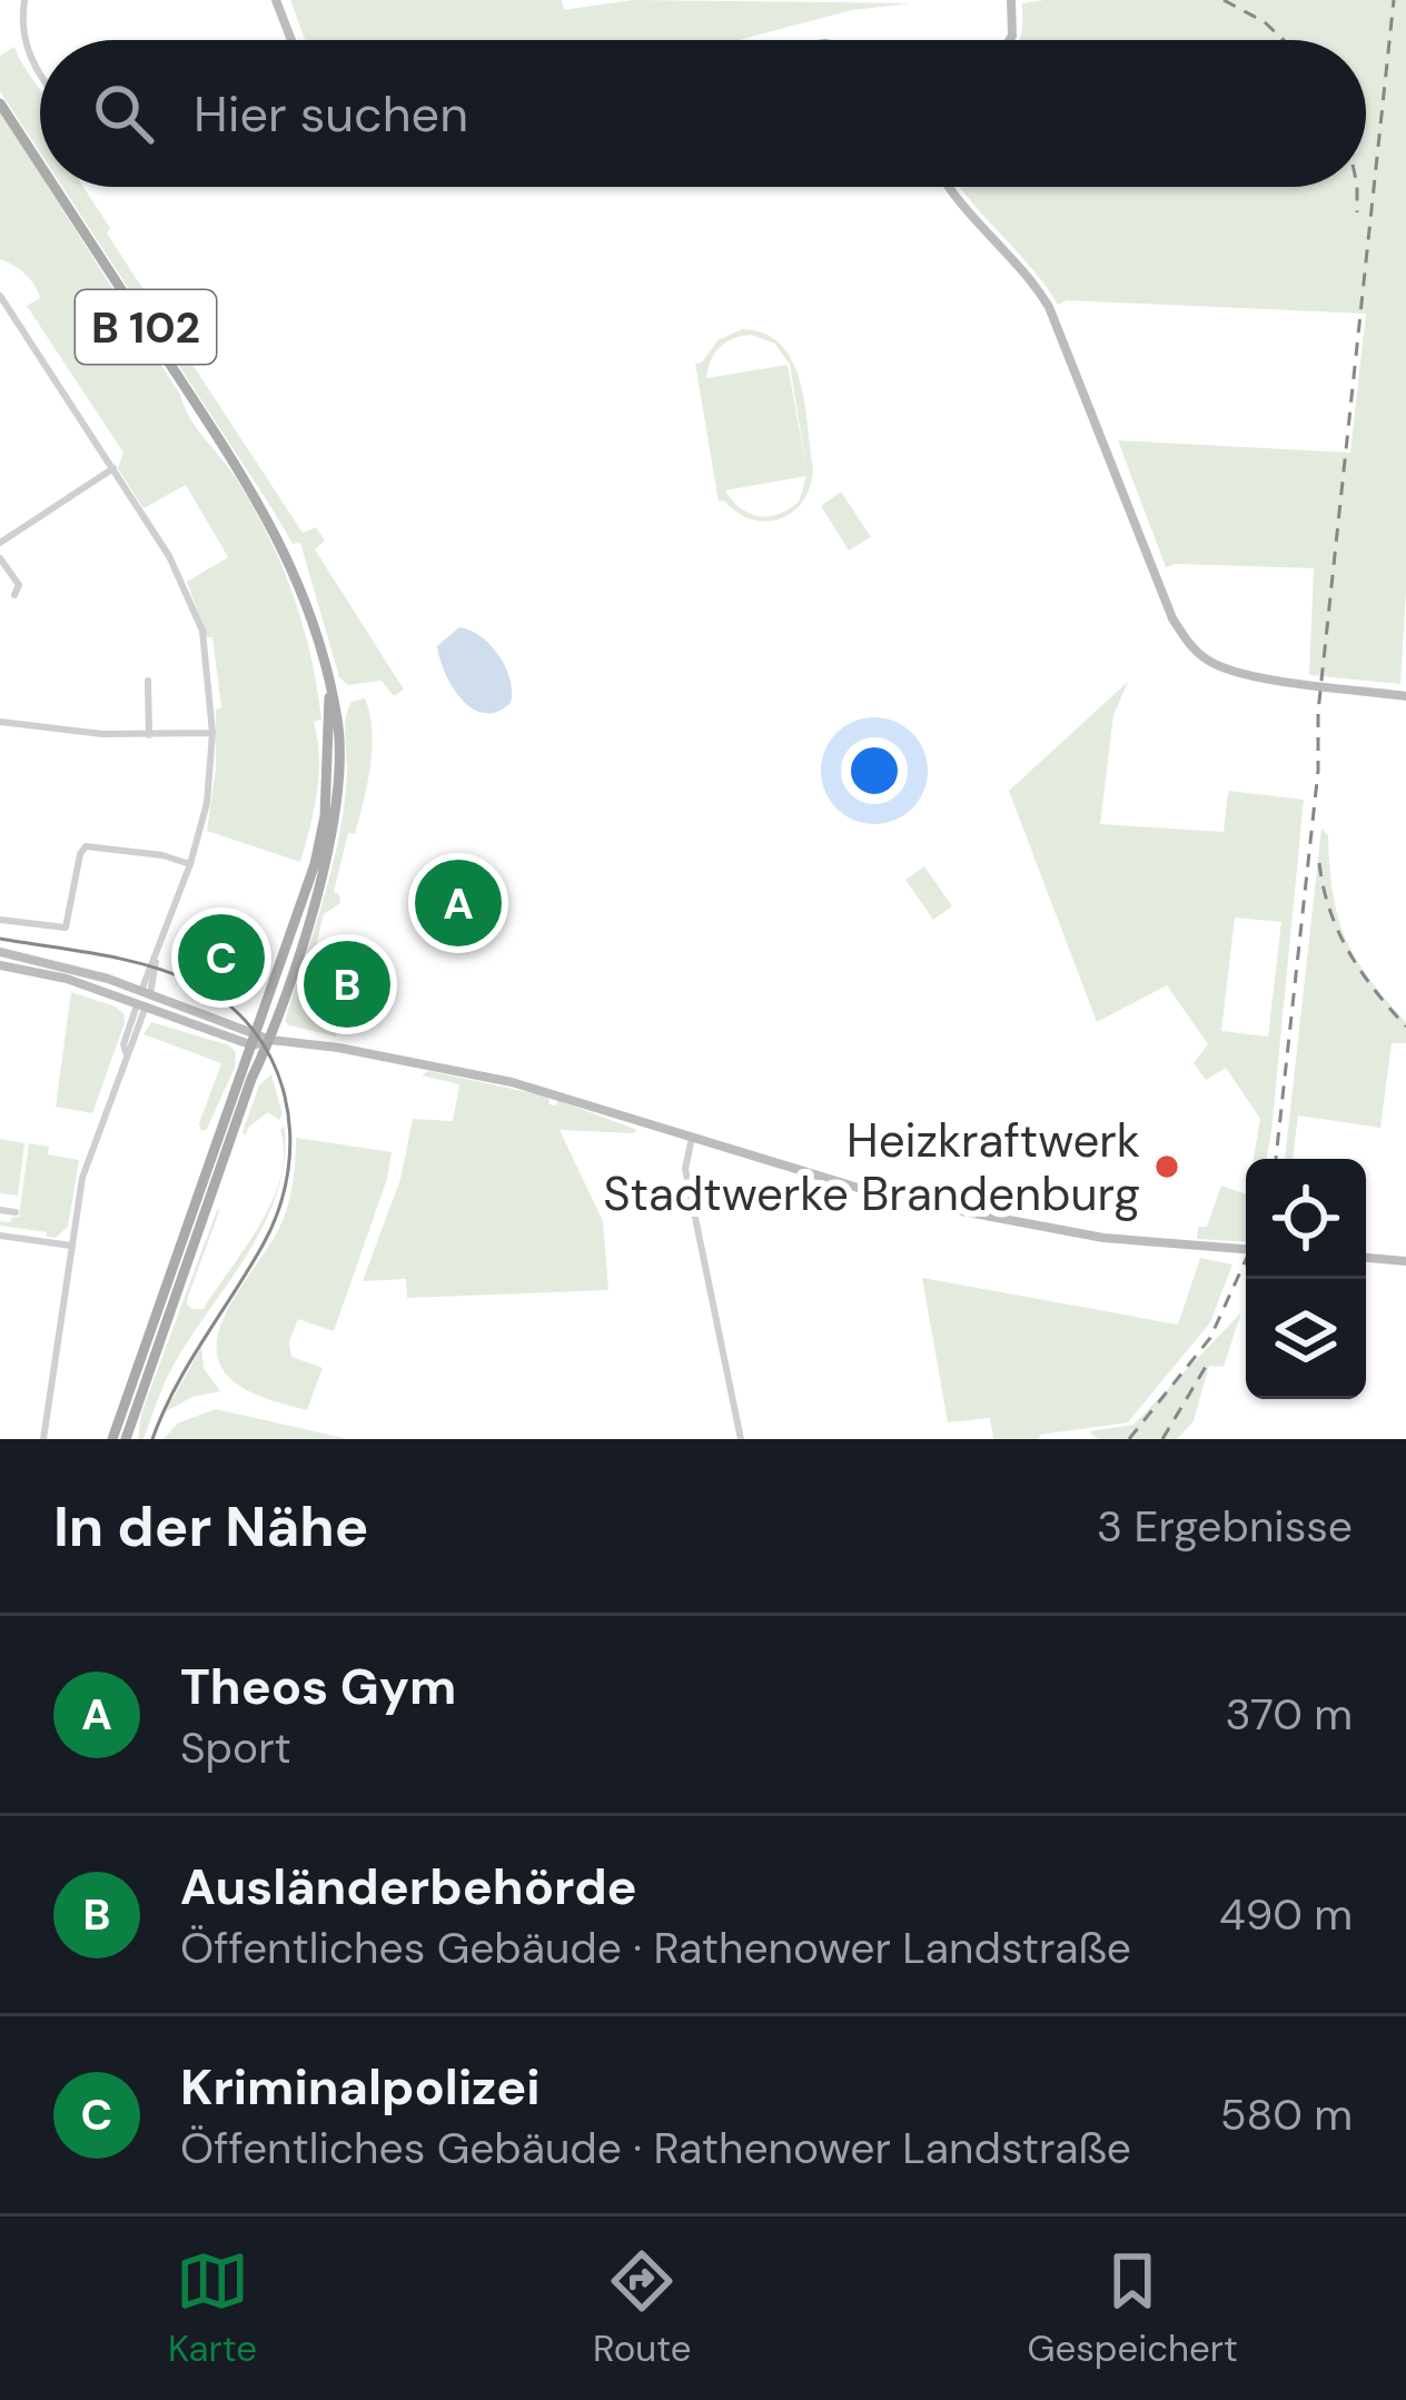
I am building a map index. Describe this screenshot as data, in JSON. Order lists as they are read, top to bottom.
{
  "streets": {
    "main road": ["B 102"]
  },
  "places": ["Heizkraftwerk Stadtwerke Brandenburg"],
  "page": {
    "search": "Hier suchen",
    "pins": ["A", "C", "B"],
    "heading": ["In der Nähe", "3 Ergebnisse"],
    "list": [
      {
        "mark": "A",
        "name": "Theos Gym",
        "note": "Sport",
        "value": "370 m"
      },
      {
        "mark": "B",
        "name": "Ausländerbehörde",
        "note": "Öffentliches Gebäude · Rathenower Landstraße",
        "value": "490 m"
      },
      {
        "mark": "C",
        "name": "Kriminalpolizei",
        "note": "Öffentliches Gebäude · Rathenower Landstraße",
        "value": "580 m"
      }
    ],
    "nav": ["Karte", "Route", "Gespeichert"]
  }
}
